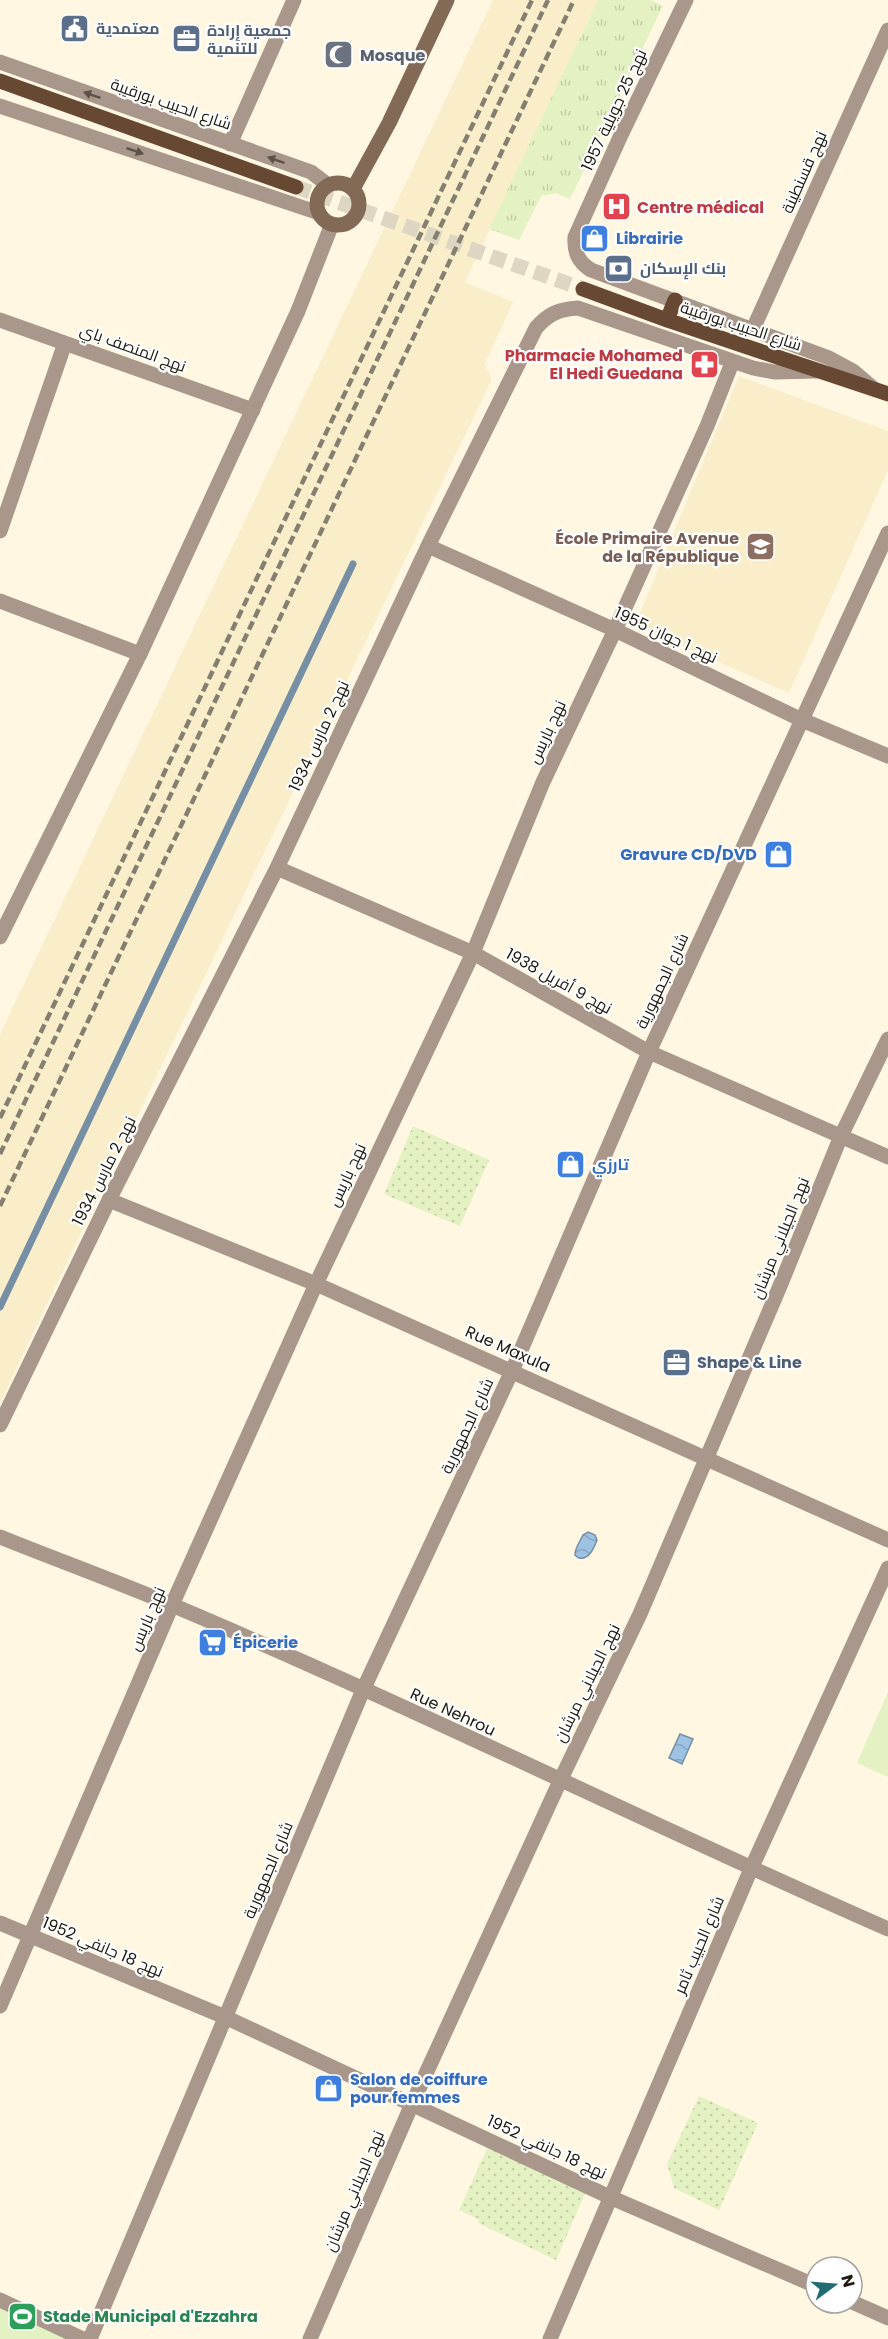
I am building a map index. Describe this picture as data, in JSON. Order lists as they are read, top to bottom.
{
  "streets": {
    "main road": ["شارع الحبيب بورقيبة"],
    "street": [
      "نهج 25 جويلية 1957",
      "نهج قسنطينة",
      "نهج المنصف باي",
      "نهج 1 جوان 1955",
      "نهج باريس",
      "نهج 2 مارس 1934",
      "نهج 9 أفريل 1938",
      "شارع الجمهورية",
      "نهج الجيلاني مرشان",
      "Rue Maxula",
      "Rue Nehrou",
      "شارع الحبيب ثامر",
      "نهج 18 جانفي 1952"
    ]
  },
  "crossings": [
    ["شارع الحبيب بورقيبة", "نهج 2 مارس 1934"],
    ["نهج 1 جوان 1955", "نهج باريس"],
    ["نهج 1 جوان 1955", "نهج 2 مارس 1934"],
    ["نهج 1 جوان 1955", "شارع الجمهورية"],
    ["نهج باريس", "نهج 2 مارس 1934"],
    ["نهج باريس", "نهج 9 أفريل 1938"],
    ["نهج باريس", "Rue Maxula"],
    ["نهج باريس", "Rue Nehrou"],
    ["نهج باريس", "نهج 18 جانفي 1952"],
    ["نهج 2 مارس 1934", "نهج 9 أفريل 1938"],
    ["نهج 2 مارس 1934", "Rue Maxula"],
    ["نهج 9 أفريل 1938", "شارع الجمهورية"],
    ["نهج 9 أفريل 1938", "نهج الجيلاني مرشان"],
    ["شارع الجمهورية", "Rue Maxula"],
    ["شارع الجمهورية", "Rue Nehrou"],
    ["شارع الجمهورية", "نهج 18 جانفي 1952"],
    ["نهج الجيلاني مرشان", "Rue Maxula"],
    ["نهج الجيلاني مرشان", "Rue Nehrou"],
    ["نهج الجيلاني مرشان", "نهج 18 جانفي 1952"],
    ["Rue Nehrou", "شارع الحبيب ثامر"],
    ["شارع الحبيب ثامر", "نهج 18 جانفي 1952"]
  ],
  "places": {
    "public building": ["معتمدية"],
    "office": ["جمعية إرادة للتنمية", "Shape & Line"],
    "mosque": ["Mosque"],
    "hospital": ["Centre médical"],
    "shop": [
      "Librairie",
      "Gravure CD/DVD",
      "تارزي",
      "Salon de coiffure pour femmes"
    ],
    "bank": ["بنك الإسكان"],
    "pharmacy": ["Pharmacie Mohamed El Hedi Guedana"],
    "school or university": ["École Primaire Avenue de la République"],
    "supermarket": ["Épicerie"],
    "sports": ["Stade Municipal d'Ezzahra"]
  },
  "north": "right"
}
